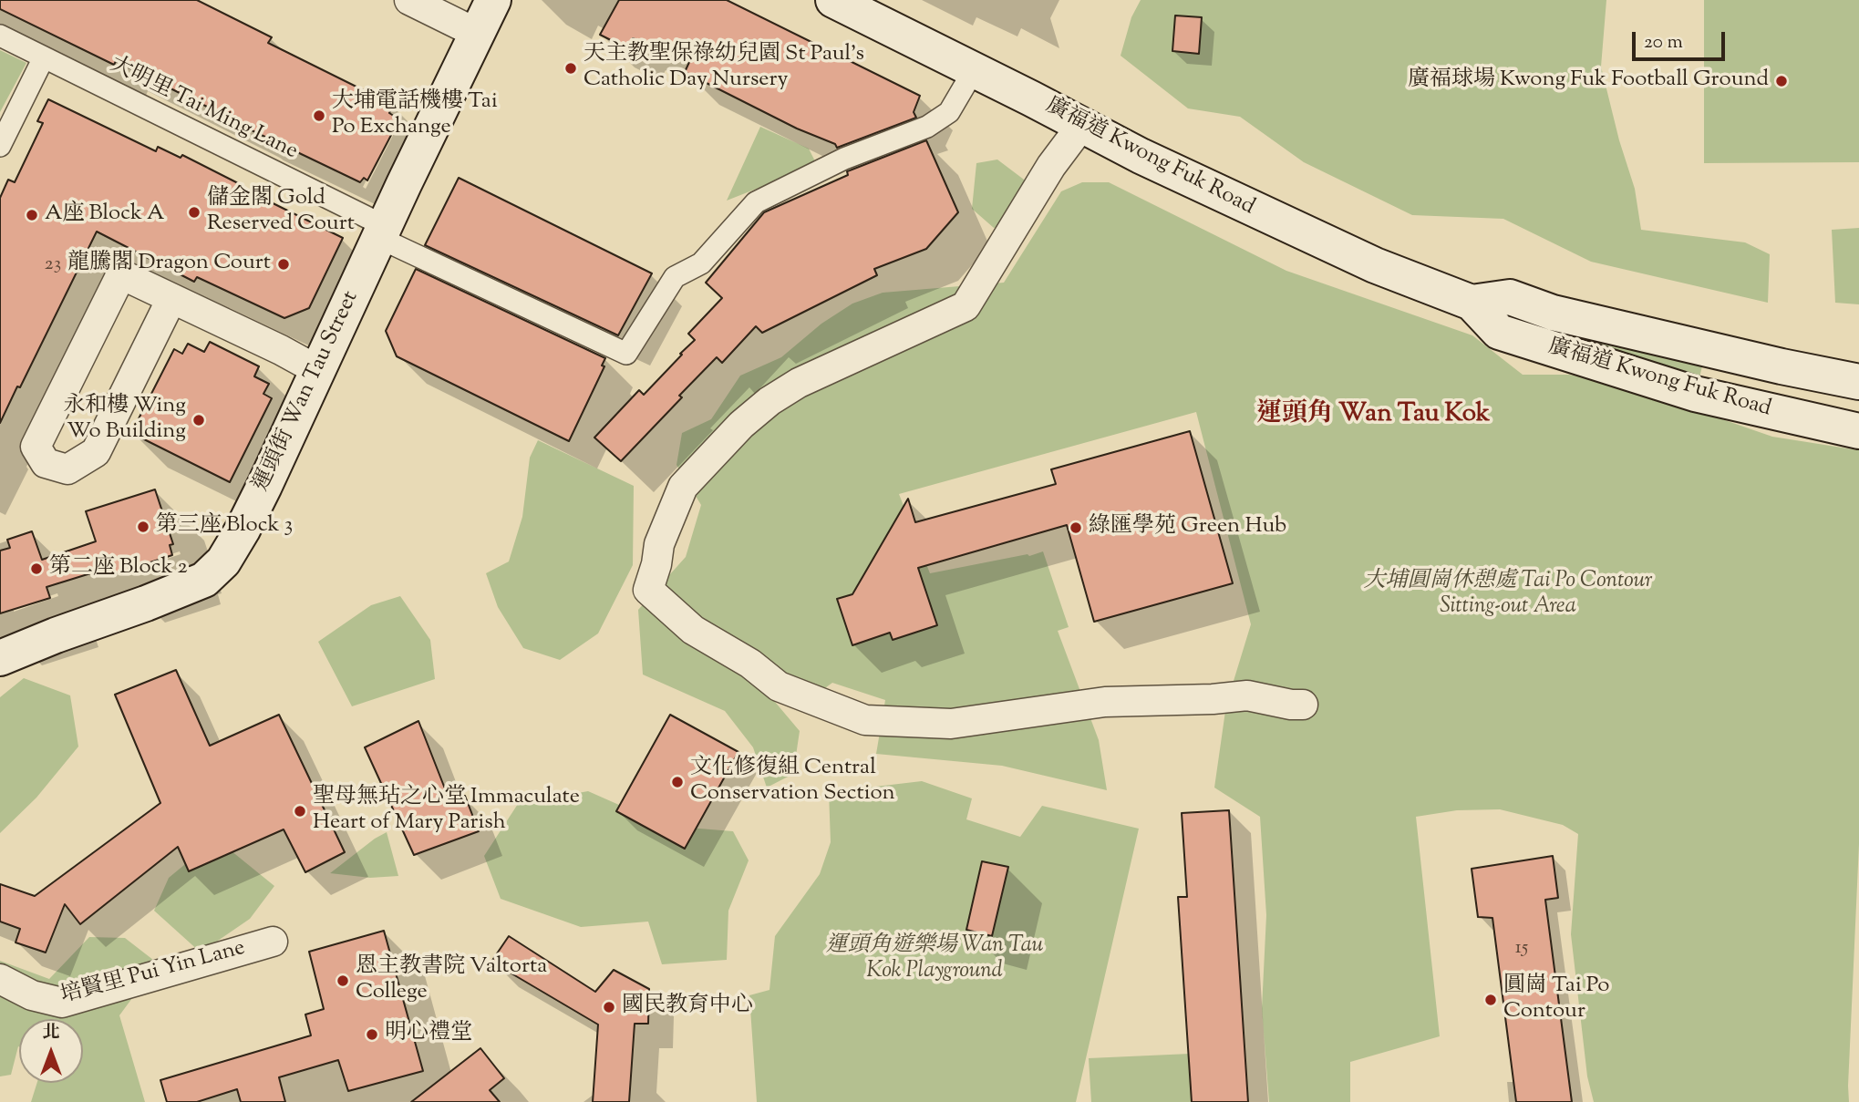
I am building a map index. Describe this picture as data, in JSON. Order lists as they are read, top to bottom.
{
  "streets": {
    "main road": ["廣福道 Kwong Fuk Road", "運頭街 Wan Tau Street"],
    "street": ["大明里 Tai Ming Lane", "培賢里 Pui Yin Lane"]
  },
  "crossings": [
    ["大明里 Tai Ming Lane", "廣福道 Kwong Fuk Road"],
    ["大明里 Tai Ming Lane", "運頭街 Wan Tau Street"]
  ],
  "districts": ["運頭角 Wan Tau Kok"],
  "parks": ["大埔圓崗休憩處 Tai Po Contour Sitting-out Area", "運頭角遊樂場 Wan Tau Kok Playground"],
  "places": [
    "天主教聖保祿幼兒園 St Paul's Catholic Day Nursery",
    "廣福球場 Kwong Fuk Football Ground",
    "大埔電話機樓 Tai Po Exchange",
    "儲金閣 Gold Reserved Court",
    "A座 Block A",
    "龍騰閣 Dragon Court",
    "永和樓 Wing Wo Building",
    "第三座 Block 3",
    "綠匯學苑 Green Hub",
    "第二座 Block 2",
    "文化修復組 Central Conservation Section",
    "聖母無玷之心堂 Immaculate Heart of Mary Parish",
    "恩主教書院 Valtorta College",
    "圓崗 Tai Po Contour",
    "國民教育中心",
    "明心禮堂"
  ],
  "house_numbers": ["23", "15"],
  "scale_bar": "20 m",
  "north": "top"
}
